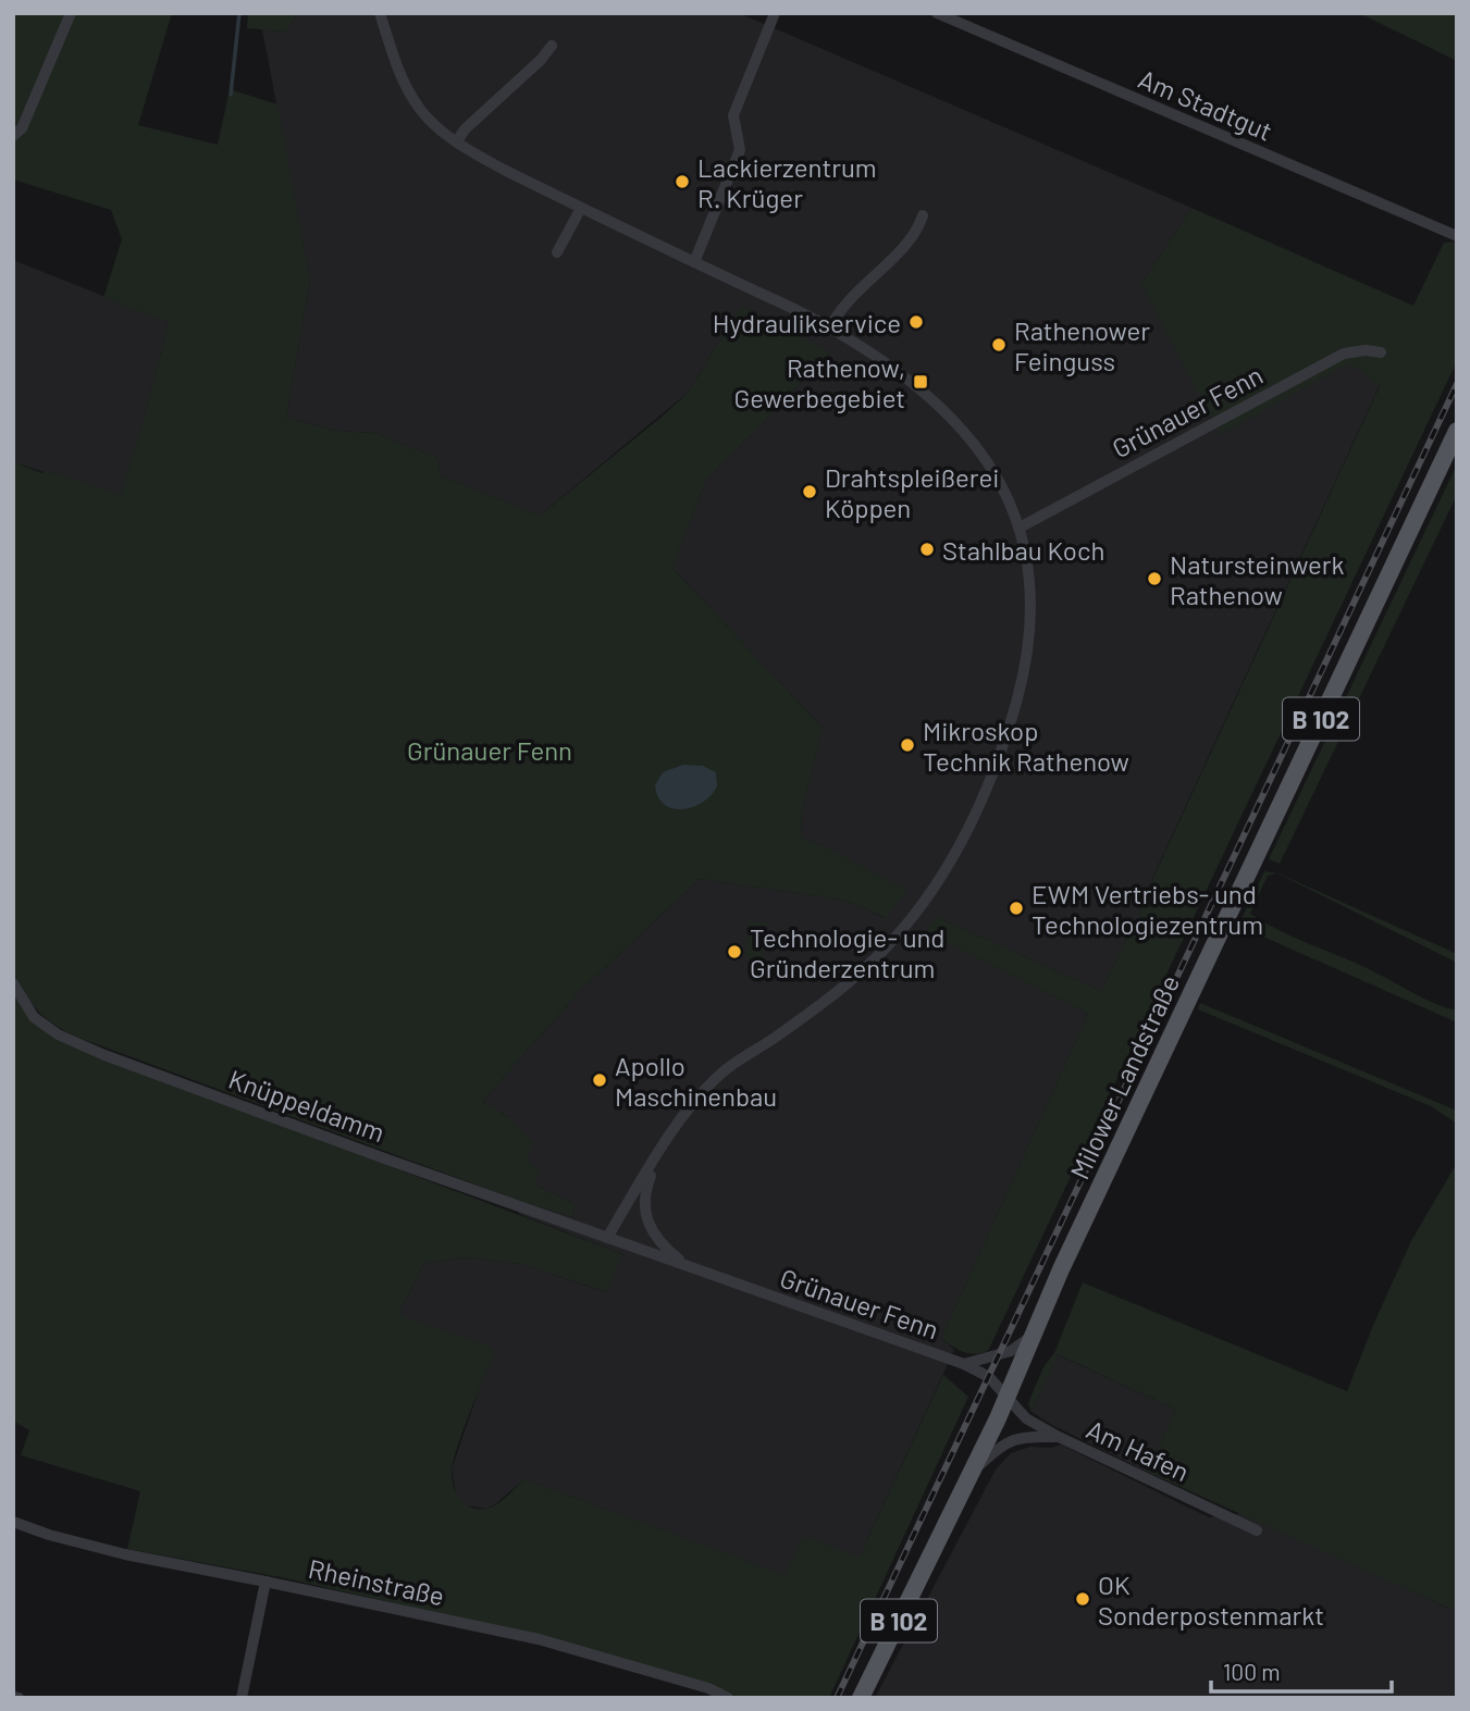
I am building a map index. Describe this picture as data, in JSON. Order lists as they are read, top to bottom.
{
  "streets": {
    "main road": ["B 102", "Milower Landstraße"],
    "street": [
      "Am Stadtgut",
      "Grünauer Fenn",
      "Knüppeldamm",
      "Am Hafen",
      "Rheinstraße"
    ]
  },
  "crossings": [
    ["Grünauer Fenn", "Milower Landstraße"],
    ["Grünauer Fenn", "Knüppeldamm"],
    ["Grünauer Fenn", "Am Hafen"],
    ["Milower Landstraße", "Am Hafen"]
  ],
  "parks": ["Grünauer Fenn"],
  "places": {
    "other": [
      "Lackierzentrum R. Krüger",
      "Hydraulikservice",
      "Rathenower Feinguss",
      "Drahtspleißerei Köppen",
      "Stahlbau Koch",
      "Natursteinwerk Rathenow",
      "Mikroskop Technik Rathenow",
      "EWM Vertriebs- und Technologiezentrum",
      "Technologie- und Gründerzentrum",
      "Apollo Maschinenbau",
      "OK Sonderpostenmarkt"
    ],
    "transit": ["Rathenow, Gewerbegebiet"]
  },
  "scale_bar": "100 m"
}
